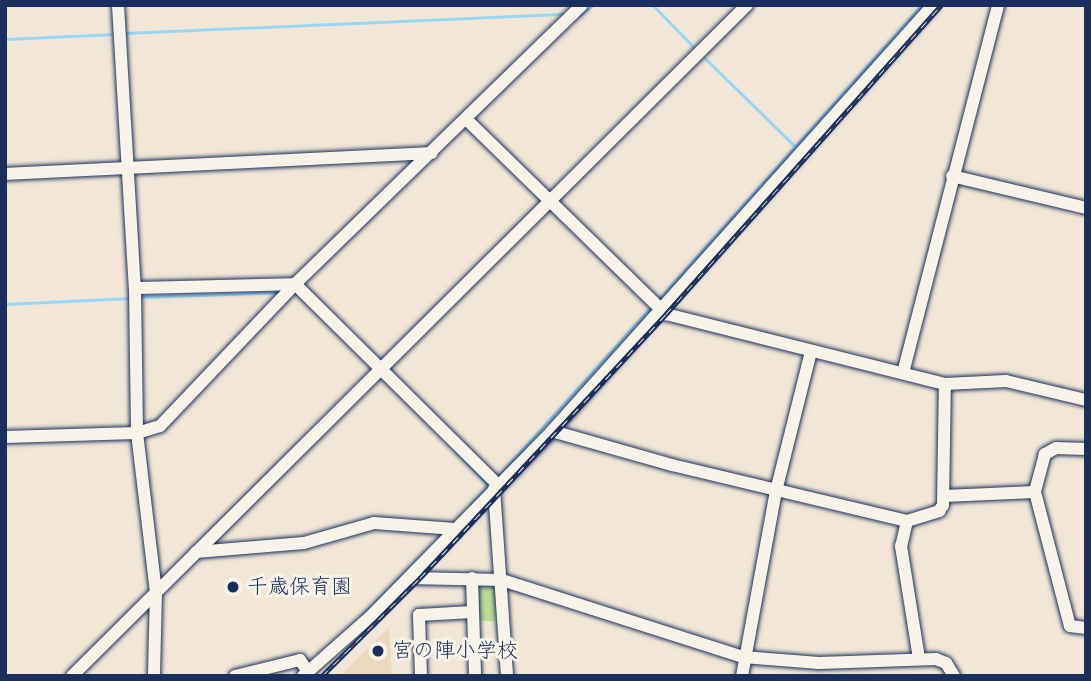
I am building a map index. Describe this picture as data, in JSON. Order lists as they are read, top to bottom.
{
  "places": ["千歳保育園", "宮の陣小学校"]
}
